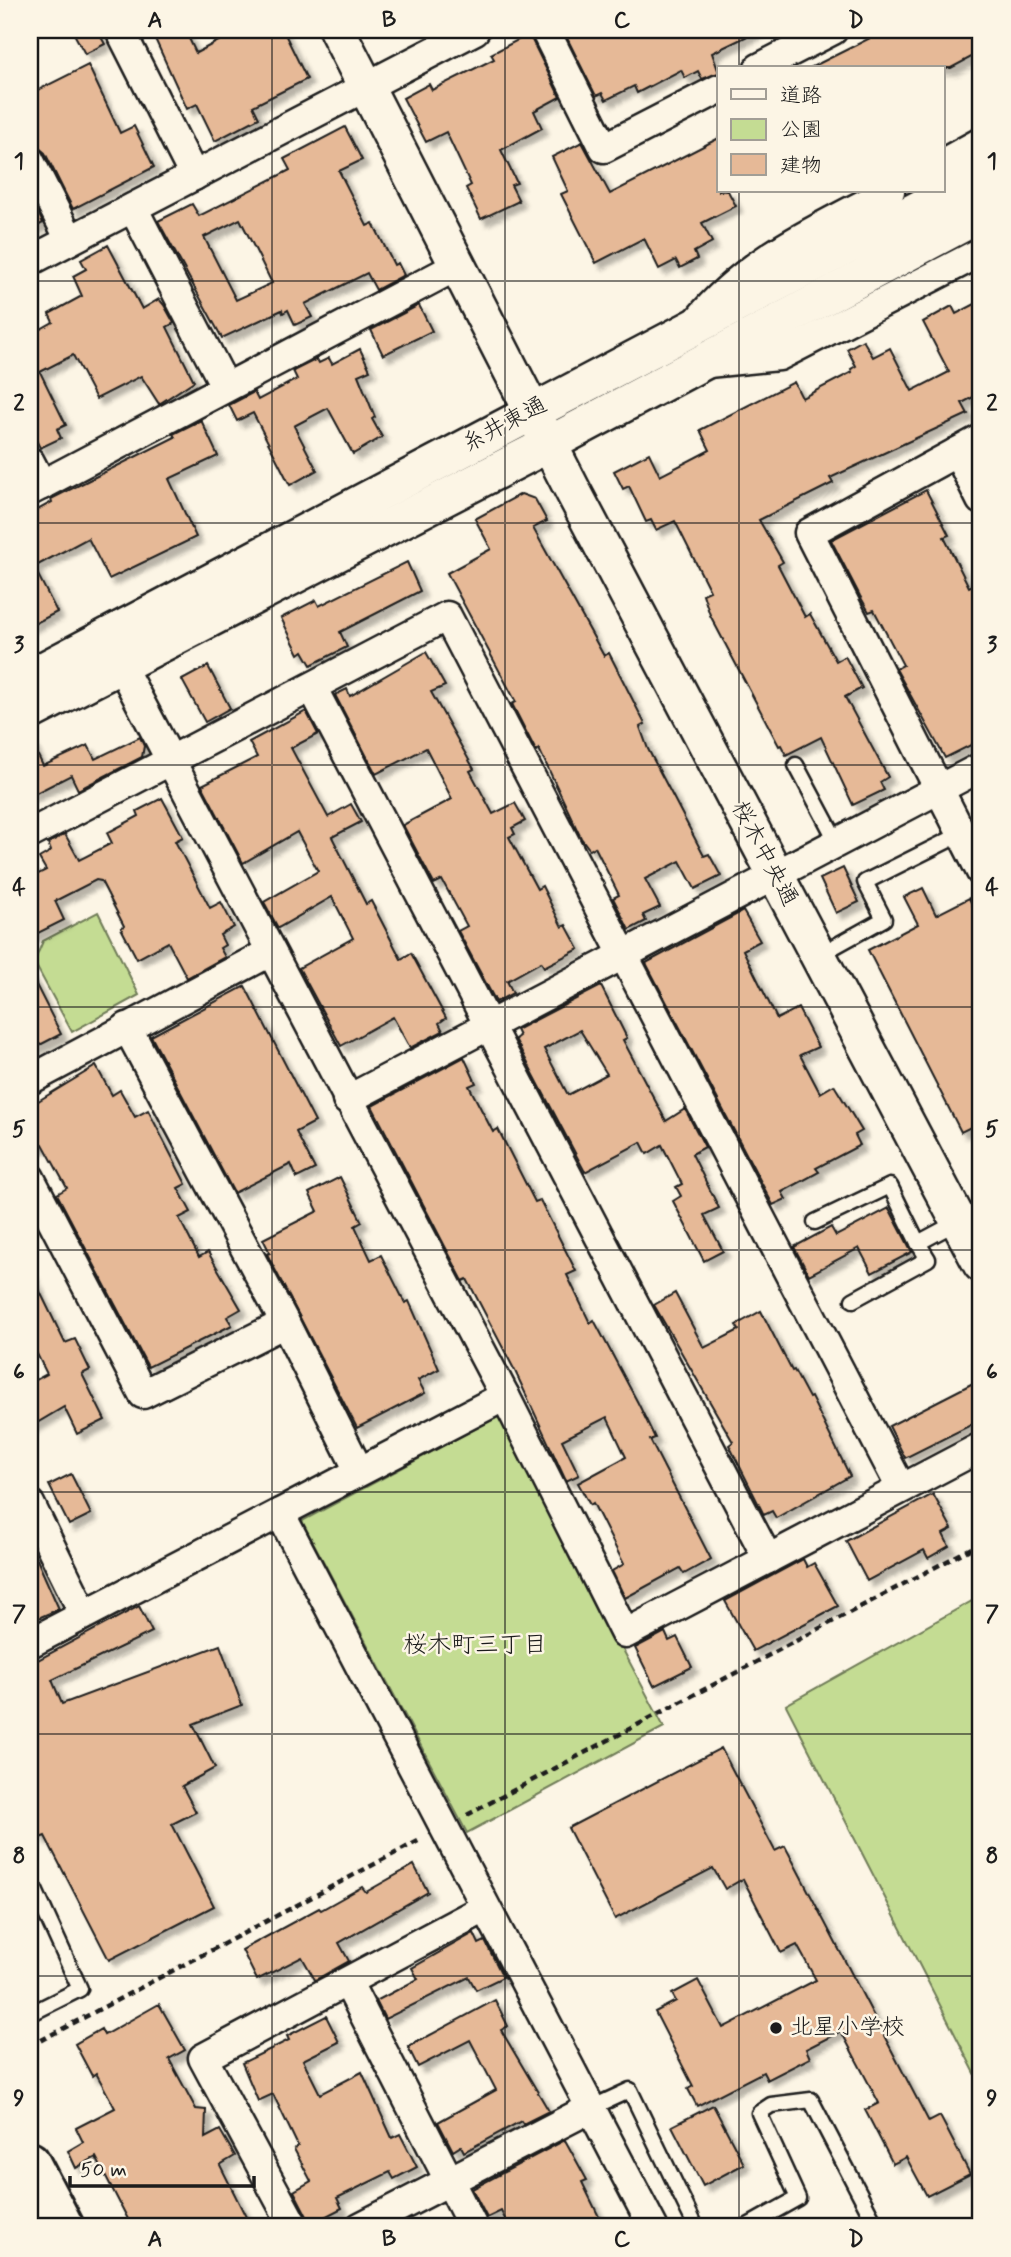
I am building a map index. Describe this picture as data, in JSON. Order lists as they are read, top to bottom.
{
  "streets": {
    "street": ["糸井東通", "桜木中央通"]
  },
  "crossings": [
    ["糸井東通", "桜木中央通"]
  ],
  "districts": ["桜木町三丁目"],
  "places": ["北星小学校"],
  "legend": ["道路", "公園", "建物"],
  "scale_bar": "50 m",
  "grid": {
    "columns": [
      "A",
      "B",
      "C",
      "D"
    ],
    "rows": [
      "1",
      "2",
      "3",
      "4",
      "5",
      "6",
      "7",
      "8",
      "9"
    ]
  }
}
